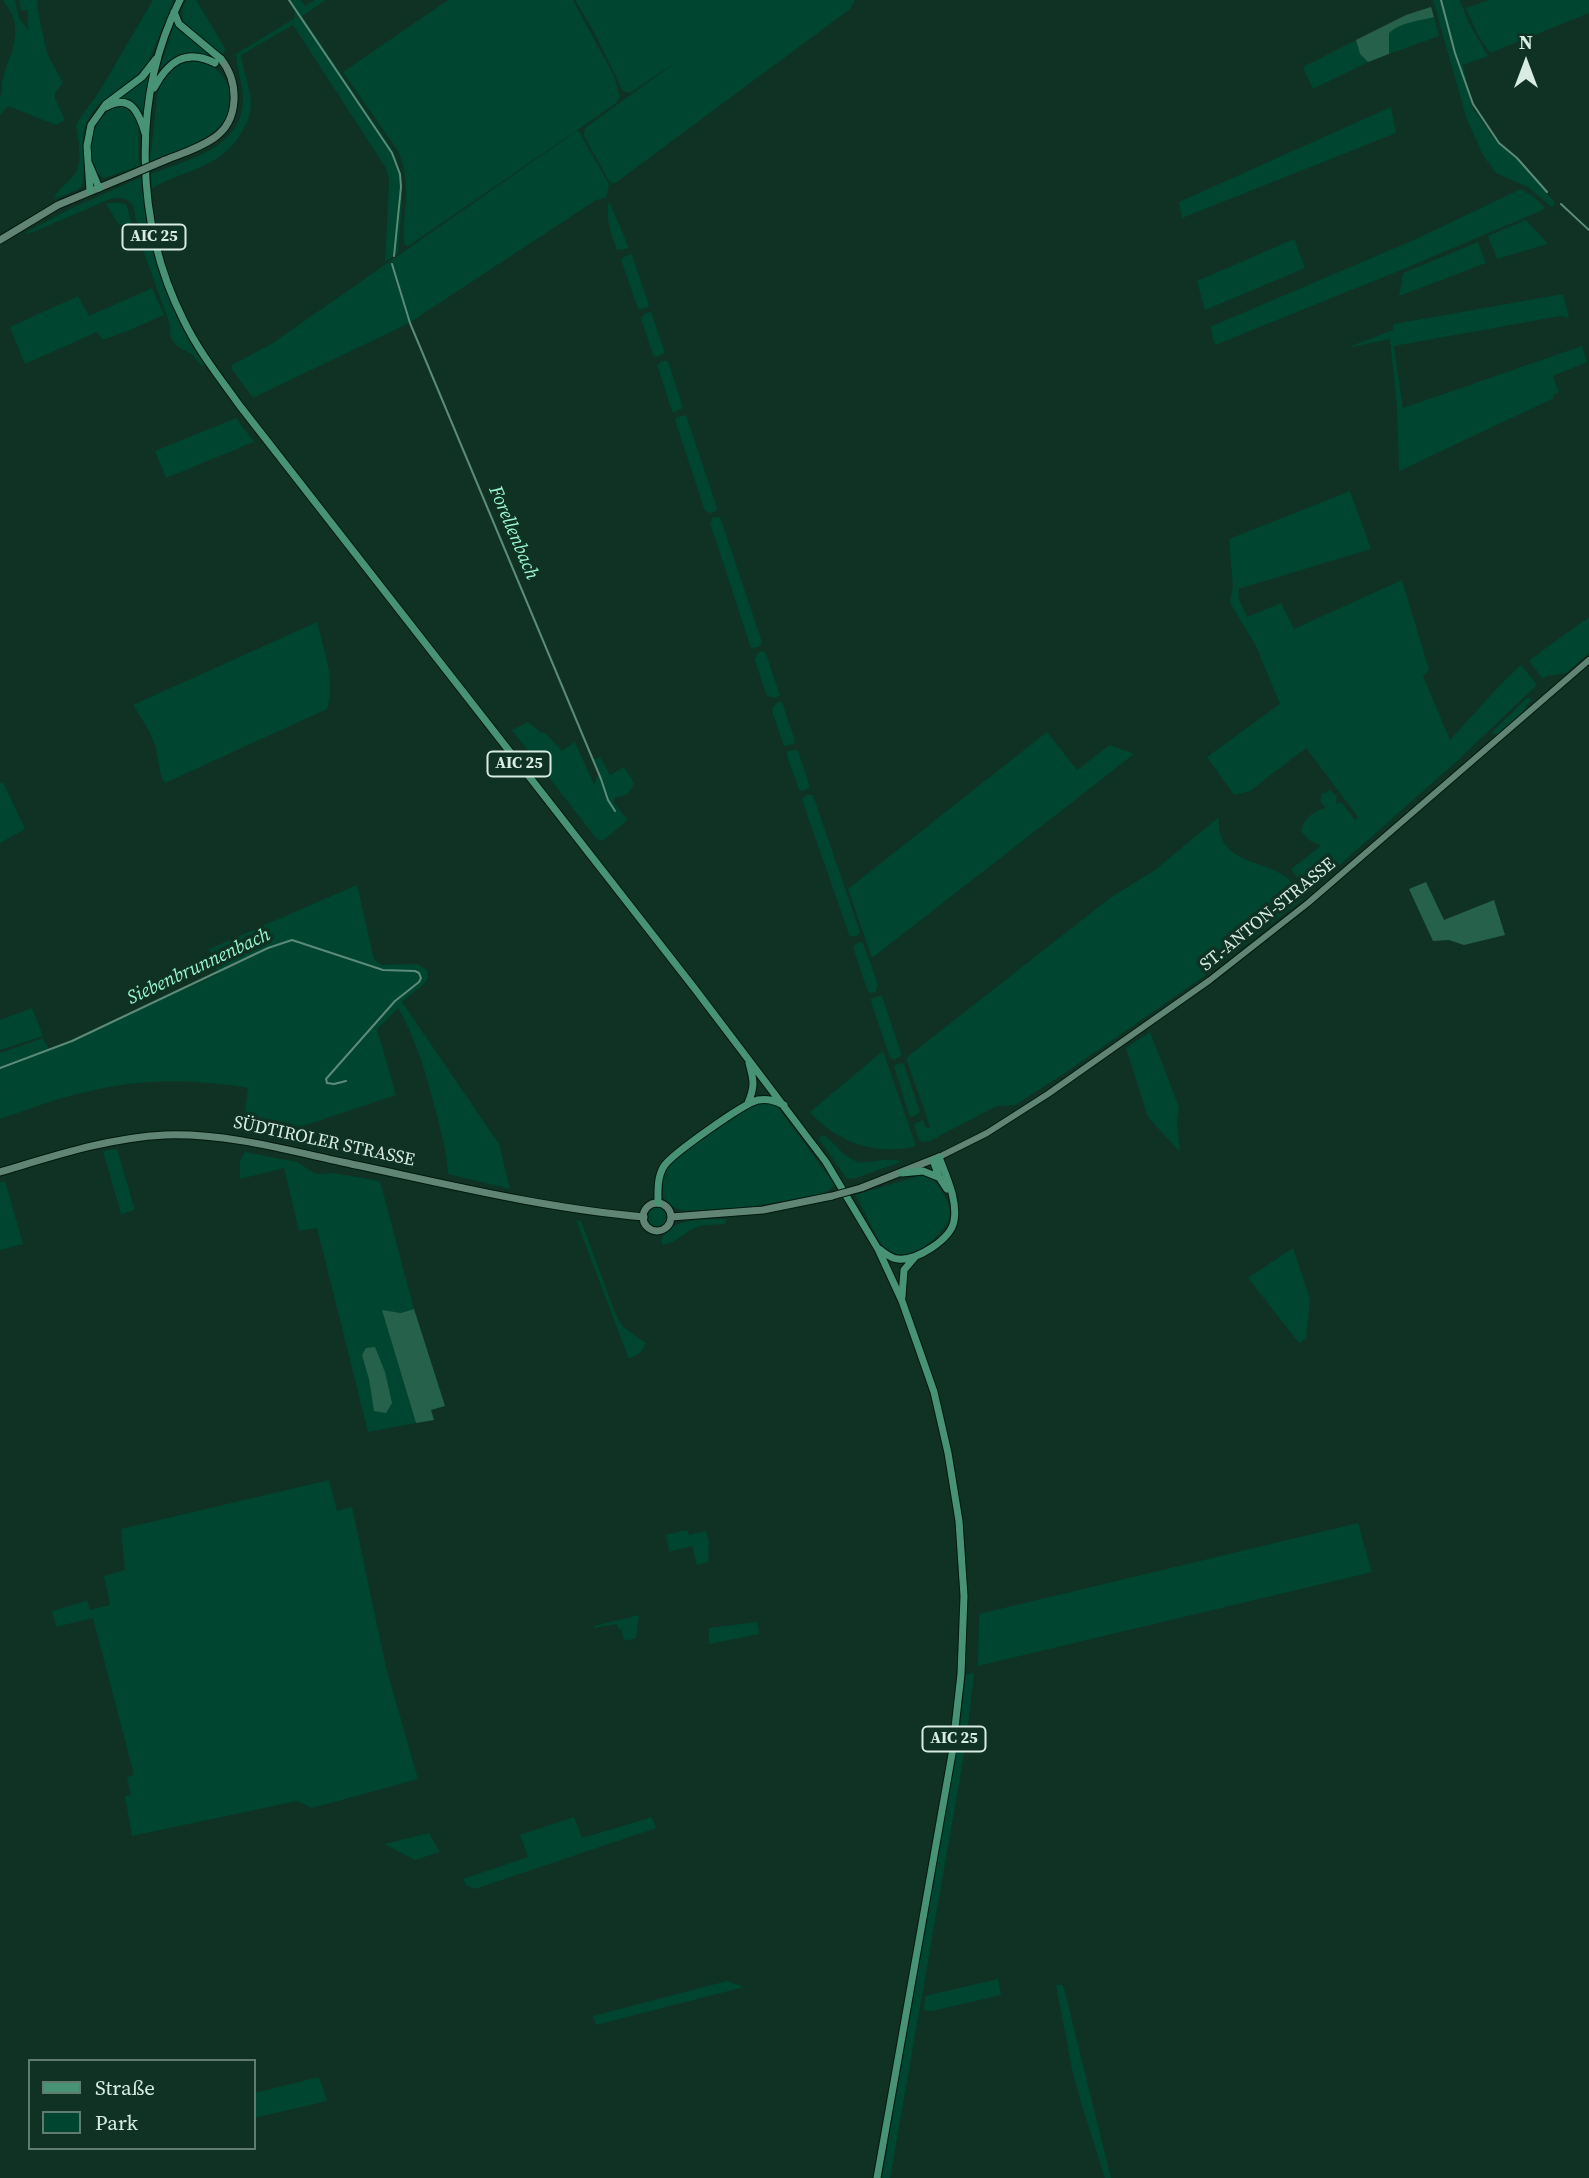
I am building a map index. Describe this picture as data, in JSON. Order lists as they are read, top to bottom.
{
  "streets": {
    "main road": ["AIC 25", "SÜDTIROLER STRASSE"],
    "street": ["ST.-ANTON-STRASSE"]
  },
  "water": ["Forellenbach", "Siebenbrunnenbach"],
  "legend": ["Straße", "Park"],
  "north": "top"
}
